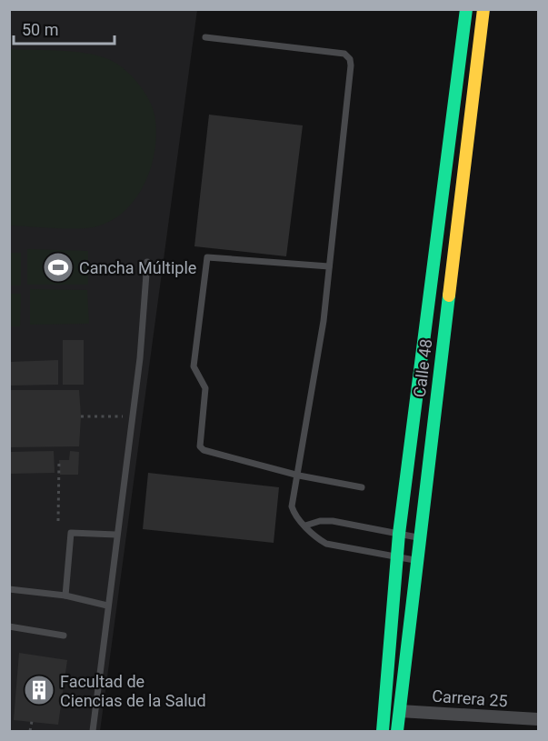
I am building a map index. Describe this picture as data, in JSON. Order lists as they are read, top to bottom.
{
  "streets": {
    "main road": ["Calle 48"],
    "street": ["Carrera 25"]
  },
  "crossings": [
    ["Calle 48", "Carrera 25"]
  ],
  "places": {
    "sports": ["Cancha Múltiple"],
    "building": ["Facultad de Ciencias de la Salud"]
  },
  "scale_bar": "50 m"
}
